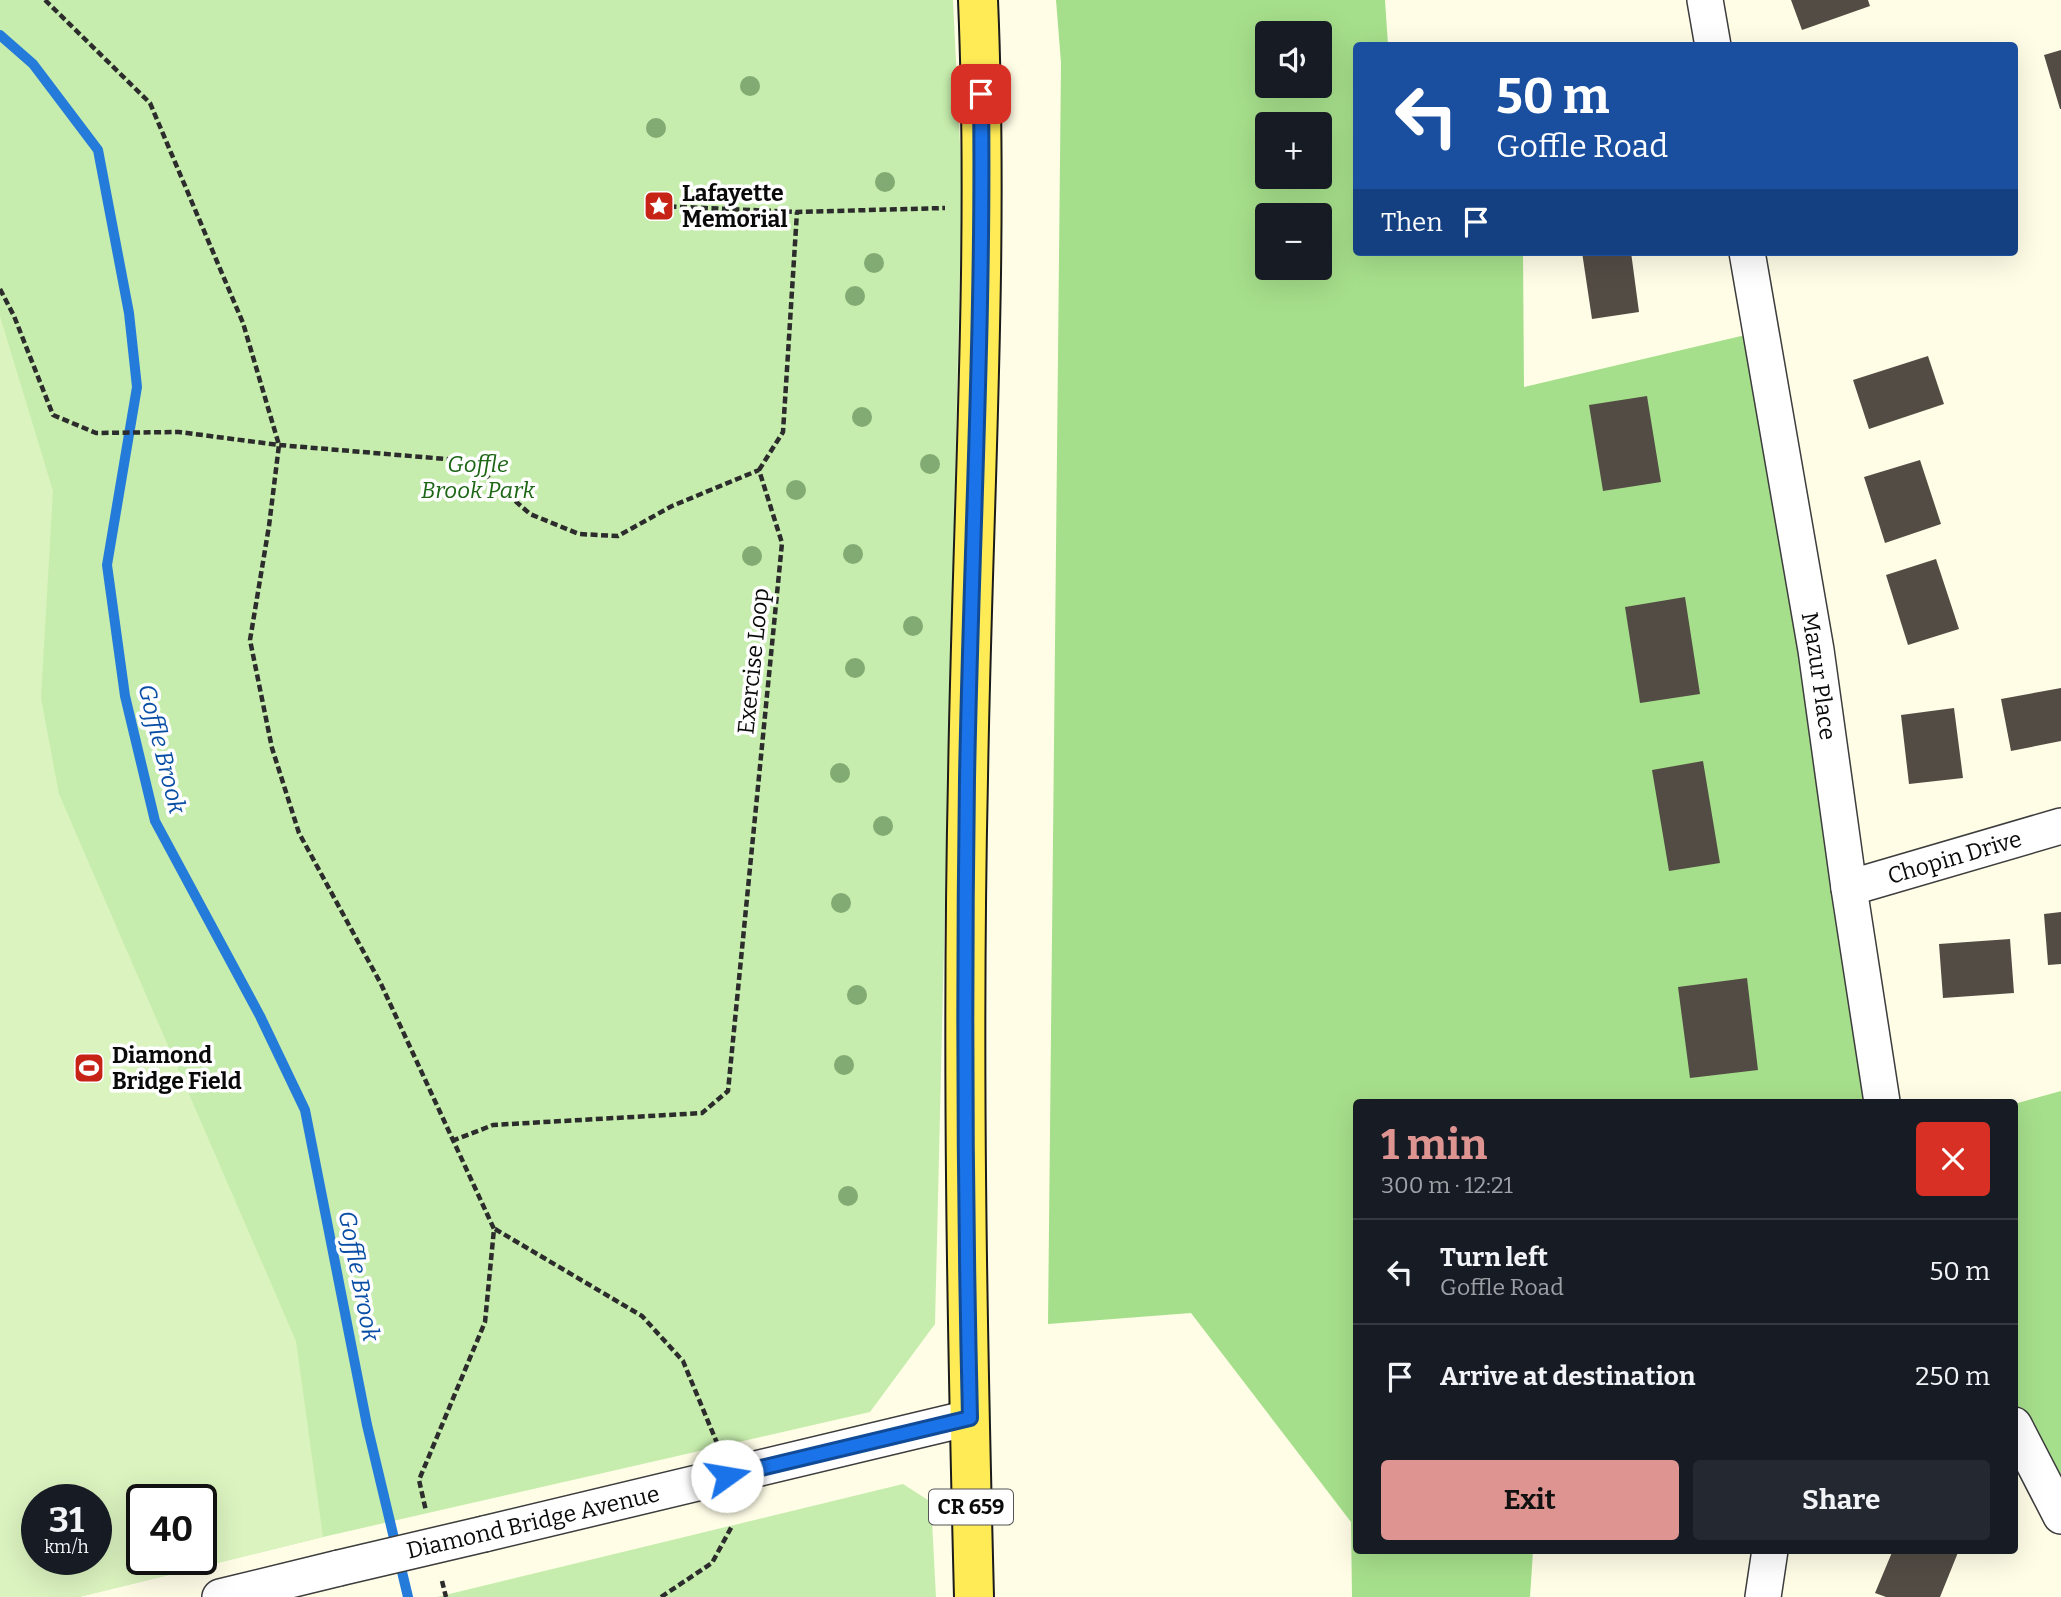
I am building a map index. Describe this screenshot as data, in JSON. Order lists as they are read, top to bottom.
{
  "streets": {
    "main road": ["CR 659"],
    "street": ["Mazur Place", "Chopin Drive", "Diamond Bridge Avenue"],
    "path": ["Exercise Loop"]
  },
  "crossings": [
    ["Mazur Place", "Chopin Drive"],
    ["CR 659", "Diamond Bridge Avenue"]
  ],
  "water": ["Goffle Brook"],
  "parks": ["Goffle Brook Park"],
  "places": {
    "place": ["Lafayette Memorial"],
    "sports": ["Diamond Bridge Field"]
  },
  "page": {
    "map_buttons": ["+", "−"],
    "turn": ["50 m", "Goffle Road"],
    "then": "Then",
    "heading": ["1 min", "300 m · 12:21"],
    "list": [
      {
        "name": "Turn left",
        "note": "Goffle Road",
        "value": "50 m"
      },
      {
        "name": "Arrive at destination",
        "value": "250 m"
      }
    ],
    "buttons": ["Exit", "Share"],
    "speed": "31 km/h",
    "limit": "40"
  }
}
